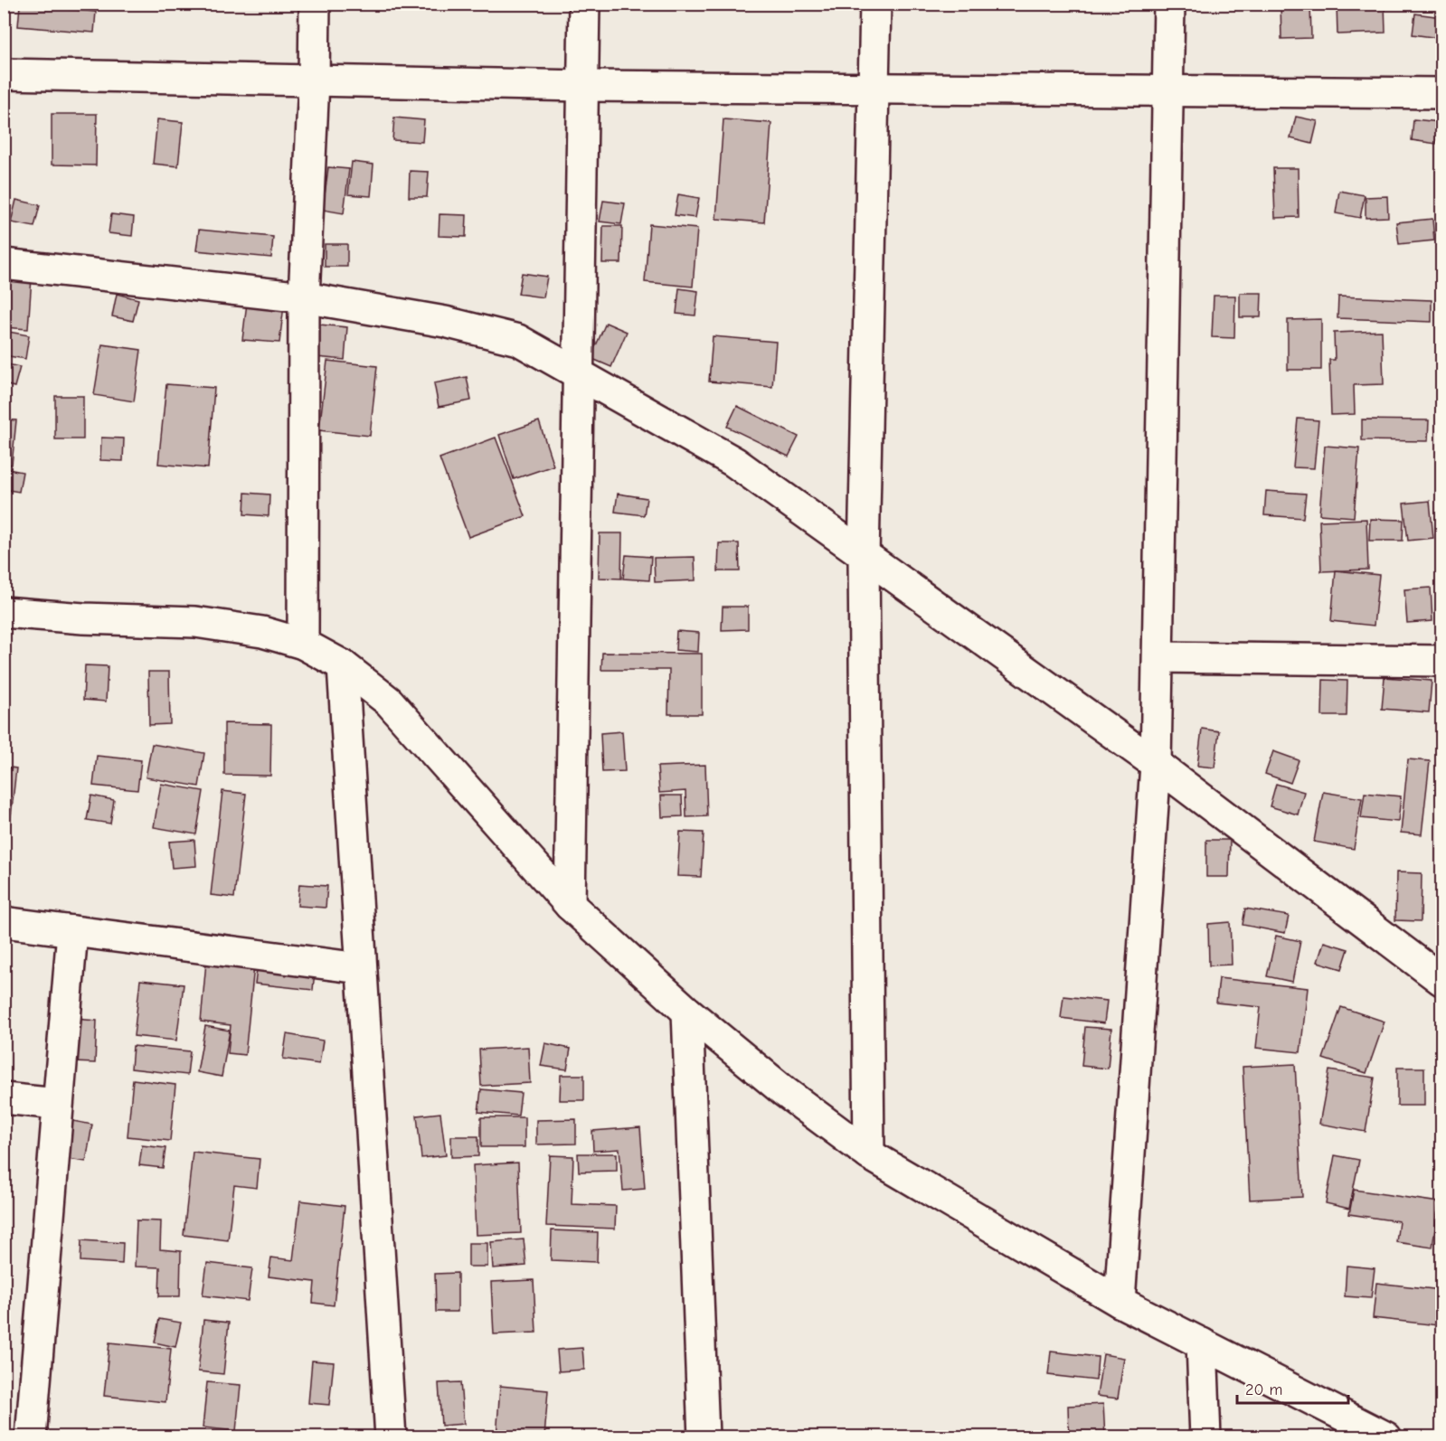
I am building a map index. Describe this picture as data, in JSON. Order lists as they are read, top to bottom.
{
  "scale_bar": "20 m"
}
